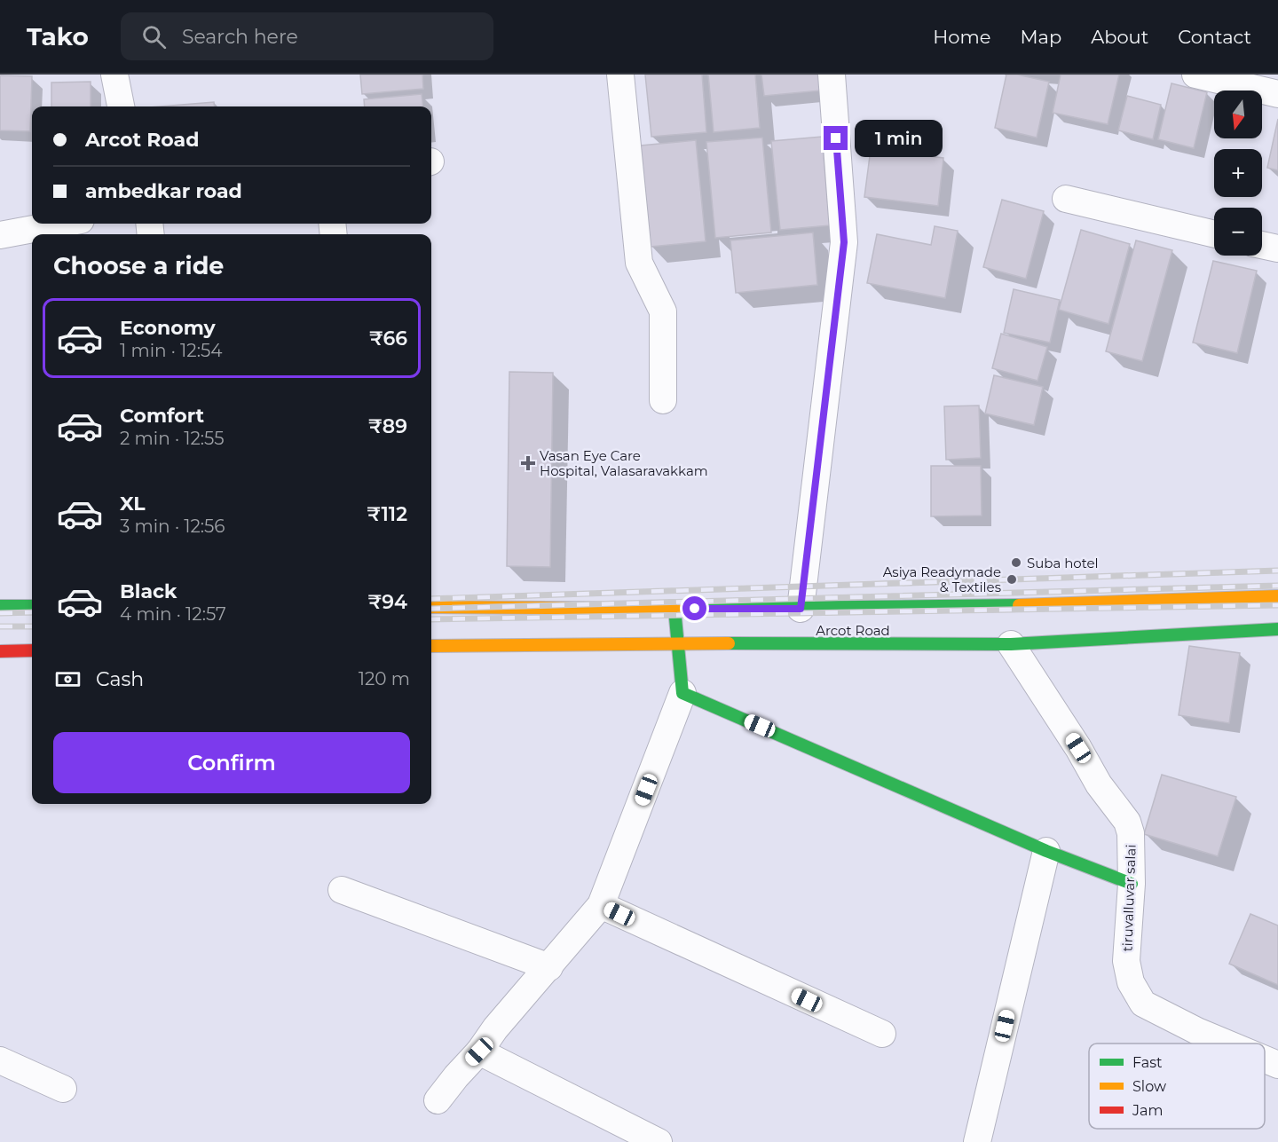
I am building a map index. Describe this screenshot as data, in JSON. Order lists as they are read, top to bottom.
{
  "streets": {
    "main road": ["Arcot Road"],
    "street": ["tiruvalluvar salai"]
  },
  "crossings": [
    ["Arcot Road", "tiruvalluvar salai"]
  ],
  "places": {
    "health": ["Vasan Eye Care Hospital, Valasaravakkam"],
    "other": ["Suba hotel", "Asiya Readymade & Textiles"]
  },
  "legend": ["Fast", "Slow", "Jam"],
  "north": "bottom",
  "page": {
    "header": "Tako",
    "search": "Search here",
    "nav": [
      "Home",
      "Map",
      "About",
      "Contact"
    ],
    "map_buttons": ["+", "−"],
    "banner": ["Arcot Road", "ambedkar road"],
    "bubble": "1 min",
    "heading": "Choose a ride",
    "list": [
      {
        "name": "Economy",
        "note": "1 min · 12:54",
        "value": "₹66"
      },
      {
        "name": "Comfort",
        "note": "2 min · 12:55",
        "value": "₹89"
      },
      {
        "name": "XL",
        "note": "3 min · 12:56",
        "value": "₹112"
      },
      {
        "name": "Black",
        "note": "4 min · 12:57",
        "value": "₹94"
      }
    ],
    "pay": ["Cash", "120 m"],
    "buttons": "Confirm"
  }
}
